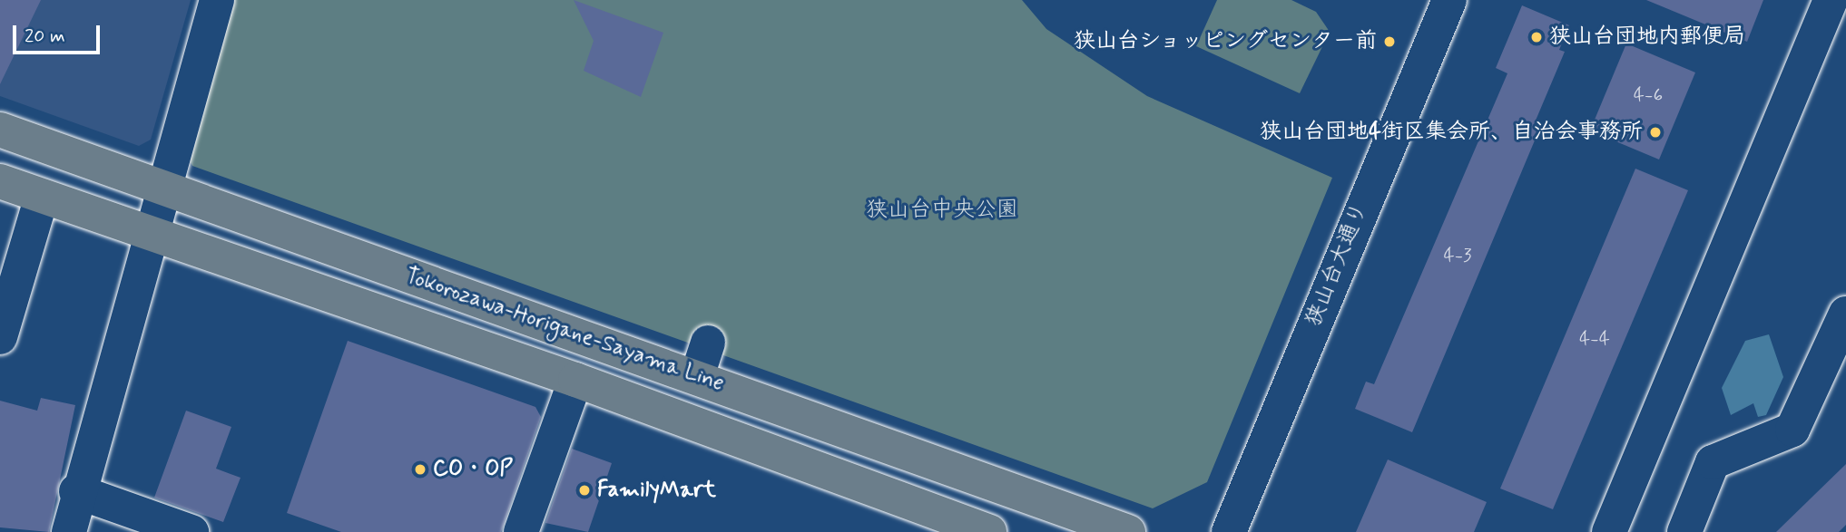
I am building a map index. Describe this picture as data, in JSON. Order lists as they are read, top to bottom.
{
  "streets": {
    "main road": ["Tokorozawa-Horigane-Sayama Line"],
    "street": ["狭山台大通り"]
  },
  "parks": ["狭山台中央公園"],
  "places": [
    "狭山台団地内郵便局",
    "狭山台ショッピングセンター前",
    "狭山台団地4街区集会所、自治会事務所",
    "CO・OP",
    "FamilyMart"
  ],
  "house_numbers": ["4-6", "4-3", "4-4"],
  "scale_bar": "20 m"
}
